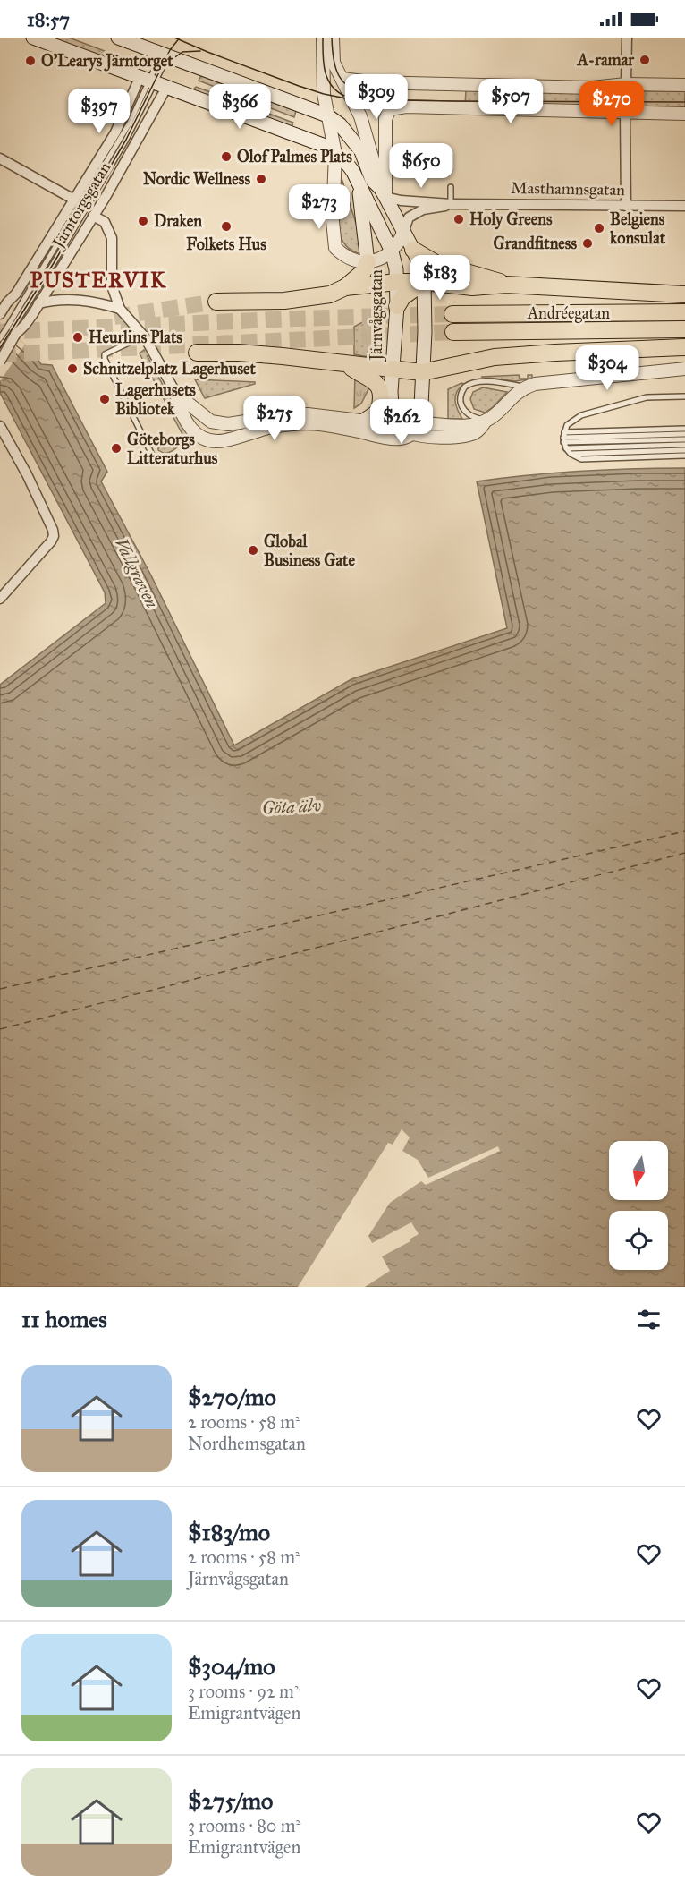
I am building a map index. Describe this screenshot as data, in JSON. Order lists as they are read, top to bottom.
{
  "streets": {
    "highway": ["Andréegatan"],
    "main road": ["Järnvågsgatan"],
    "street": ["Masthamnsgatan", "Järntorgsgatan"]
  },
  "crossings": [
    ["Masthamnsgatan", "Järnvågsgatan"],
    ["Järntorgsgatan", "Järnvågsgatan"]
  ],
  "districts": ["PUSTERVIK"],
  "water": ["Vallgraven", "Göta älv"],
  "places": [
    "A-ramar",
    "O'Learys Järntorget",
    "Olof Palmes Plats",
    "Nordic Wellness",
    "Holy Greens",
    "Draken",
    "Folkets Hus",
    "Belgiens konsulat",
    "Grandfitness",
    "Heurlins Plats",
    "Schnitzelplatz Lagerhuset",
    "Lagerhusets Bibliotek",
    "Göteborgs Litteraturhus",
    "Global Business Gate"
  ],
  "north": "bottom",
  "page": {
    "status": "18:57",
    "price": [
      "$309",
      "$507",
      "$270",
      "$366",
      "$397",
      "$650",
      "$273",
      "$183",
      "$304",
      "$275",
      "$262"
    ],
    "heading": "11 homes",
    "list": [
      {
        "name": "$270/mo",
        "note": "2 rooms · 58 m² · Nordhemsgatan"
      },
      {
        "name": "$183/mo",
        "note": "2 rooms · 58 m² · Järnvågsgatan"
      },
      {
        "name": "$304/mo",
        "note": "3 rooms · 92 m² · Emigrantvägen"
      },
      {
        "name": "$275/mo",
        "note": "3 rooms · 80 m² · Emigrantvägen"
      }
    ]
  }
}
